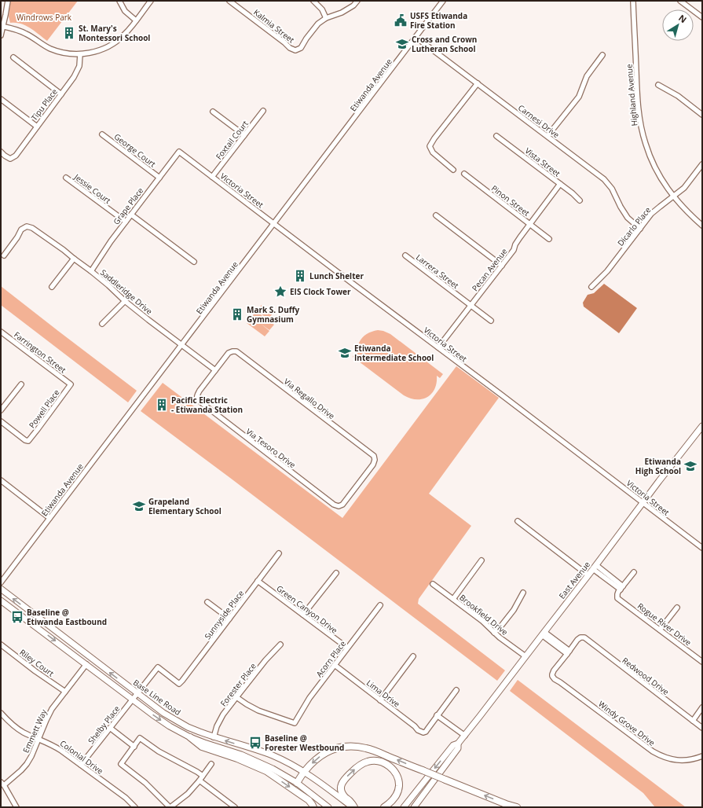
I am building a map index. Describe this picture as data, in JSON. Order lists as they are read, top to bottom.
{
  "streets": {
    "main road": ["East Avenue", "Base Line Road"],
    "street": [
      "Kalmia Street",
      "Etiwanda Avenue",
      "Highland Avenue",
      "Tipu Place",
      "Carnesi Drive",
      "Foxtail Court",
      "George Court",
      "Vista Street",
      "Jessie Court",
      "Victoria Street",
      "Pinon Street",
      "Grape Place",
      "Dicarlo Place",
      "Pecan Avenue",
      "Larrera Street",
      "Saddleridge Drive",
      "Farrington Street",
      "Via Regallo Drive",
      "Powell Place",
      "Via Tesoro Drive",
      "Green Canyon Drive",
      "Sunnyside Place",
      "Brookfield Drive",
      "Rogue River Drive",
      "Acorn Place",
      "Riley Court",
      "Redwood Drive",
      "Forester Place",
      "Lima Drive",
      "Windy Grove Drive",
      "Shelby Place",
      "Emmett Way",
      "Colonial Drive"
    ]
  },
  "crossings": [
    ["Etiwanda Avenue", "Carnesi Drive"],
    ["Etiwanda Avenue", "Victoria Street"],
    ["Etiwanda Avenue", "Saddleridge Drive"],
    ["Highland Avenue", "Dicarlo Place"],
    ["Carnesi Drive", "Dicarlo Place"],
    ["Foxtail Court", "Victoria Street"],
    ["George Court", "Grape Place"],
    ["Vista Street", "Pecan Avenue"],
    ["Jessie Court", "Grape Place"],
    ["Victoria Street", "Grape Place"],
    ["Victoria Street", "Pecan Avenue"],
    ["Victoria Street", "East Avenue"],
    ["Pinon Street", "Pecan Avenue"],
    ["Grape Place", "Saddleridge Drive"],
    ["Pecan Avenue", "Larrera Street"],
    ["Saddleridge Drive", "Via Regallo Drive"],
    ["Saddleridge Drive", "Via Tesoro Drive"],
    ["Farrington Street", "Powell Place"],
    ["Via Regallo Drive", "Via Tesoro Drive"],
    ["East Avenue", "Brookfield Drive"],
    ["Green Canyon Drive", "Sunnyside Place"],
    ["Green Canyon Drive", "Acorn Place"],
    ["Sunnyside Place", "Base Line Road"],
    ["Sunnyside Place", "Shelby Place"],
    ["Acorn Place", "Forester Place"],
    ["Acorn Place", "Lima Drive"],
    ["Riley Court", "Emmett Way"],
    ["Redwood Drive", "Windy Grove Drive"],
    ["Forester Place", "Base Line Road"],
    ["Base Line Road", "Shelby Place"],
    ["Base Line Road", "Emmett Way"],
    ["Shelby Place", "Colonial Drive"],
    ["Emmett Way", "Colonial Drive"]
  ],
  "parks": ["Windrows Park"],
  "places": {
    "public building": ["USFS Etiwanda Fire Station"],
    "building": [
      "St. Mary's Montessori School",
      "Lunch Shelter",
      "Mark S. Duffy Gymnasium",
      "Pacific Electric - Etiwanda Station"
    ],
    "school or university": [
      "Cross and Crown Lutheran School",
      "Etiwanda Intermediate School",
      "Etiwanda High School",
      "Grapeland Elementary School"
    ],
    "place": ["EIS Clock Tower"],
    "bus stop": ["Baseline @ Etiwanda Eastbound", "Baseline @ Forester Westbound"]
  },
  "north": "top right"
}
